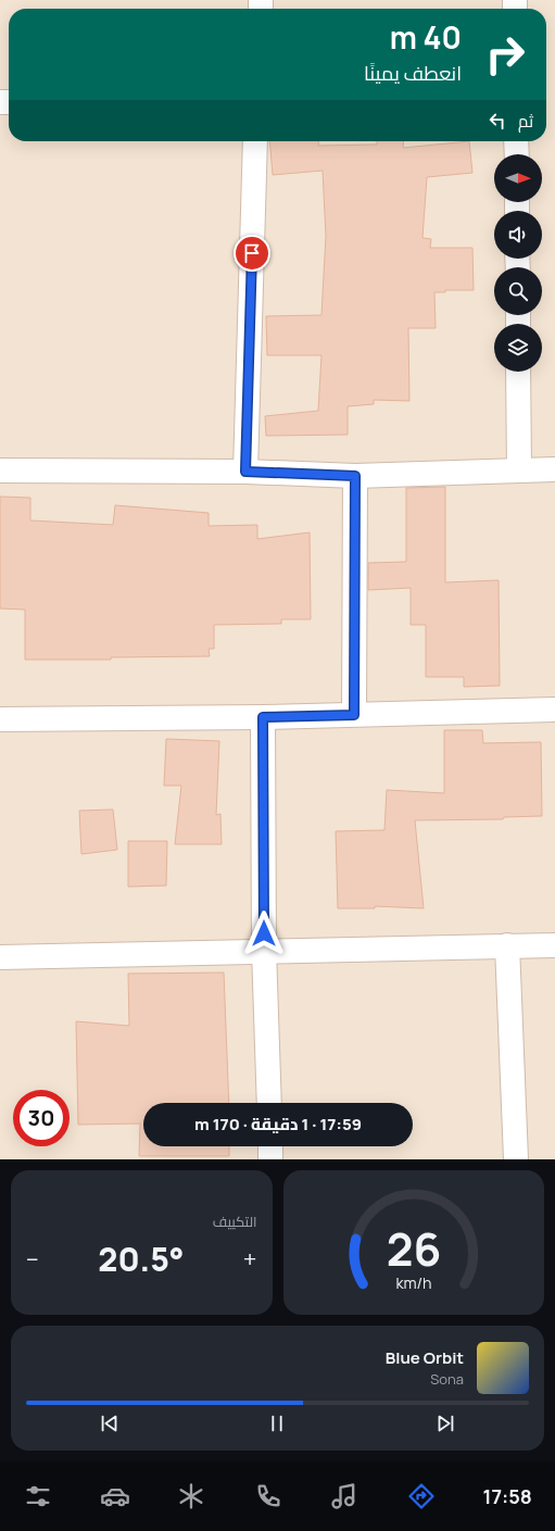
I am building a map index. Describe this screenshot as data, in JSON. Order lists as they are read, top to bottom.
{
  "north": "right",
  "page": {
    "turn": ["40 m", "انعطف يمينًا"],
    "then": "ثم",
    "limit": "30",
    "trip": "17:59 · 1 دقيقة · 170 m",
    "tile": "التكييف",
    "heat": ["−", "20.5°", "+"],
    "song": ["Blue Orbit", "Sona"],
    "tabs": "17:58",
    "gauge": ["26", "km/h"]
  }
}
